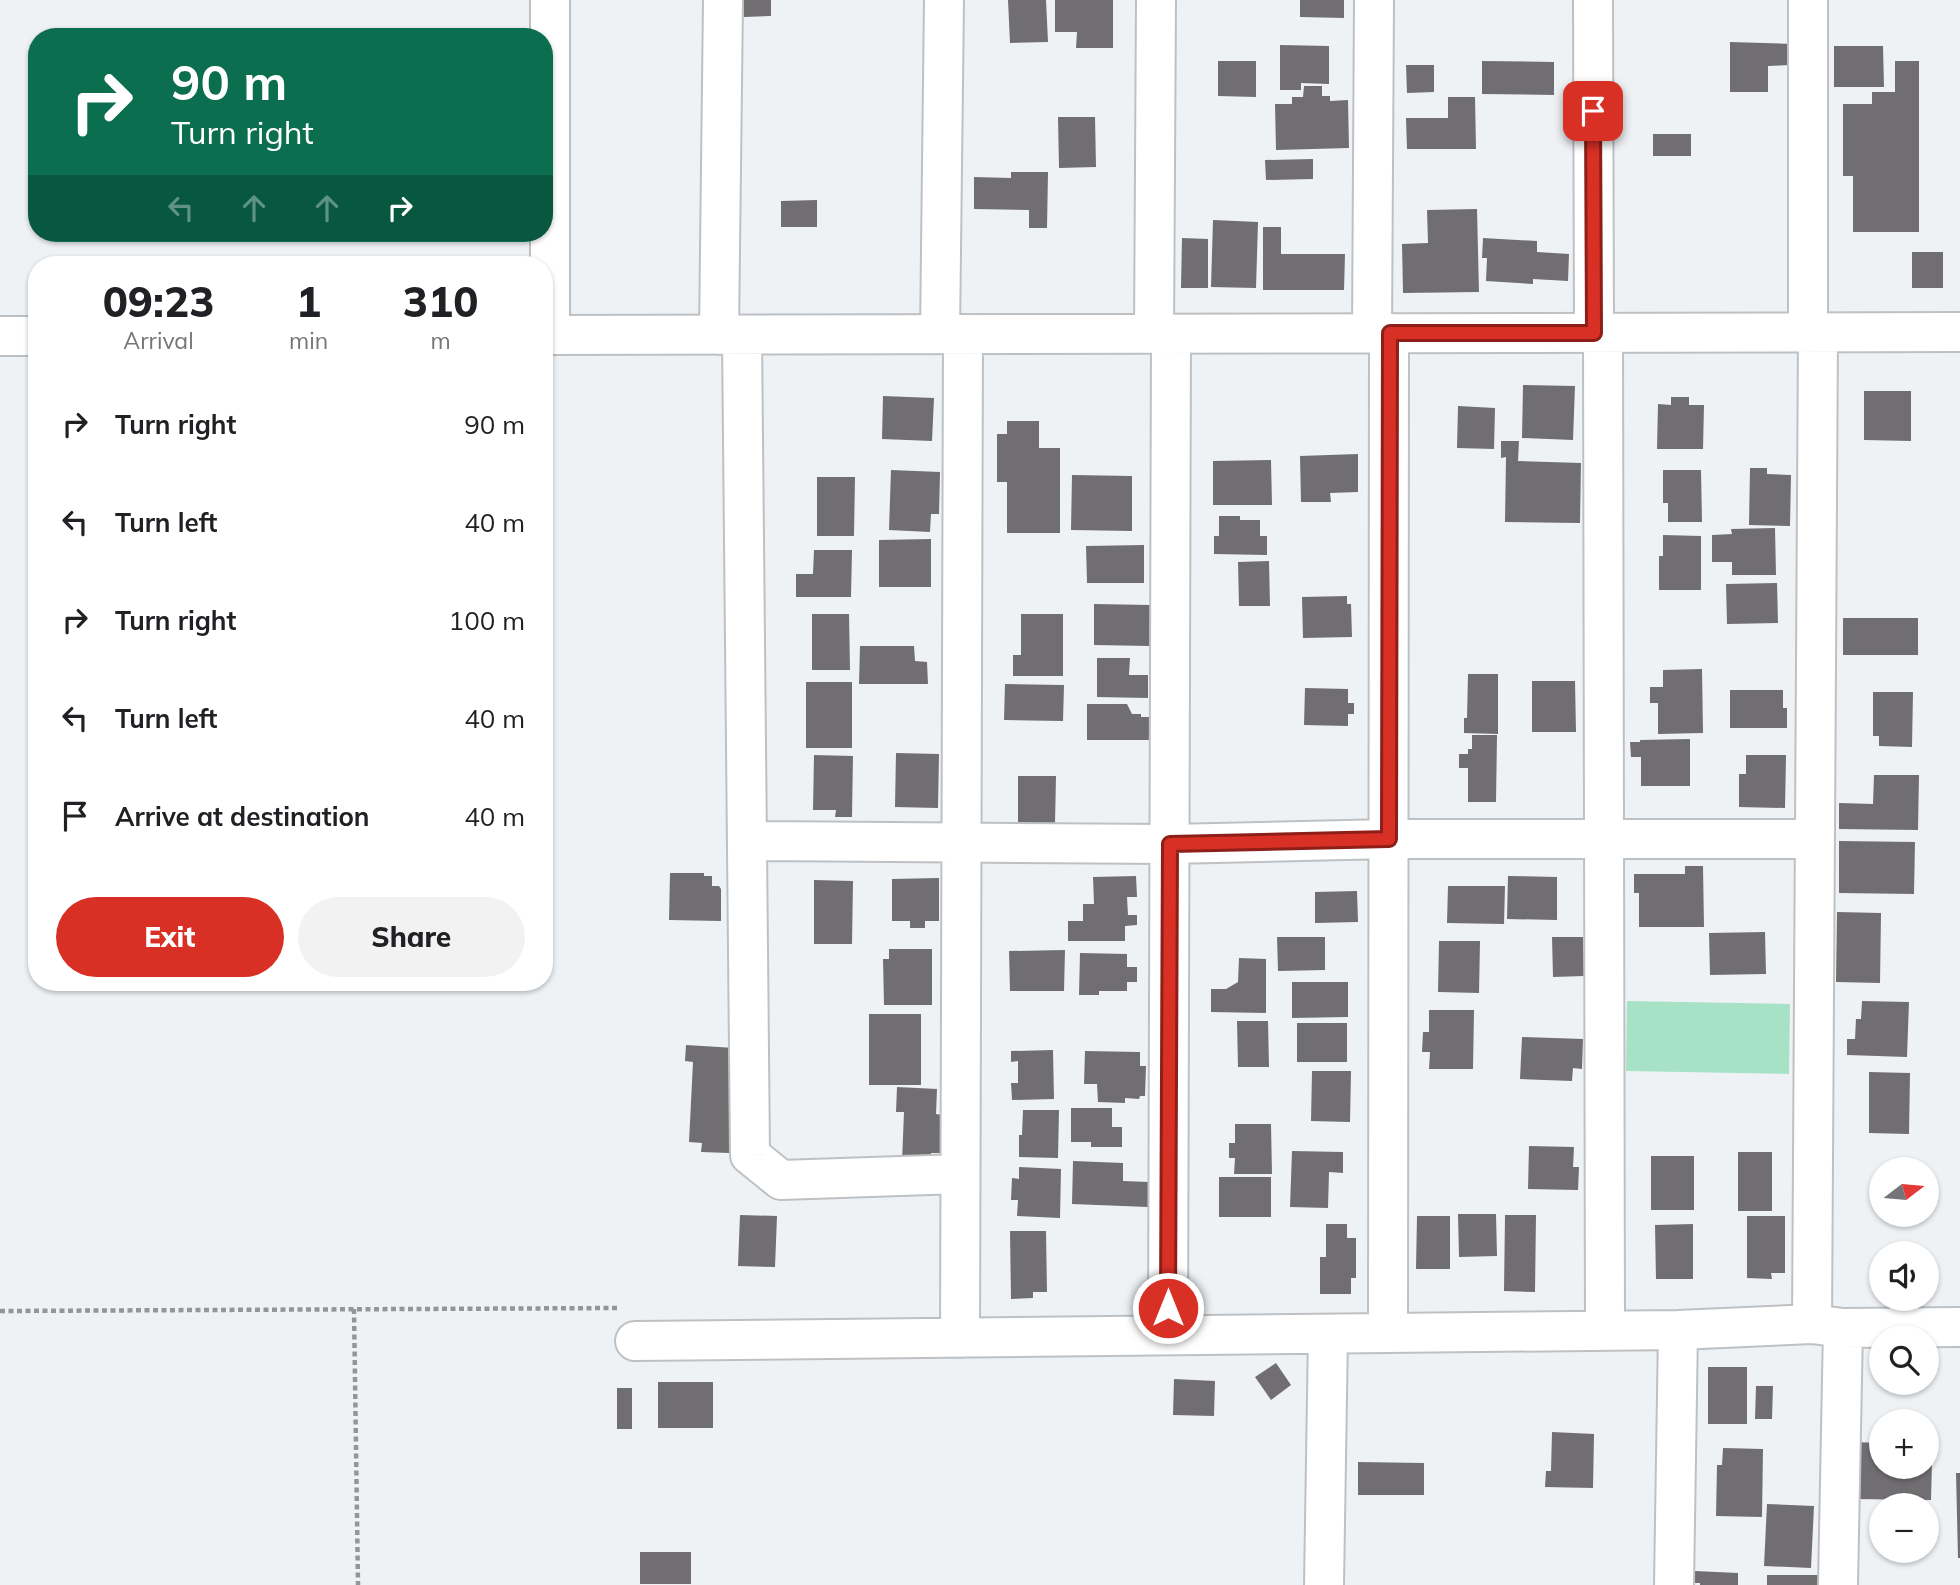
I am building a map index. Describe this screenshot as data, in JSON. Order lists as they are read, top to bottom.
{
  "north": "right",
  "page": {
    "turn": ["90 m", "Turn right"],
    "eta": [
      "09:23",
      "Arrival",
      "1",
      "min",
      "310",
      "m"
    ],
    "list": [
      {
        "name": "Turn right",
        "value": "90 m"
      },
      {
        "name": "Turn left",
        "value": "40 m"
      },
      {
        "name": "Turn right",
        "value": "100 m"
      },
      {
        "name": "Turn left",
        "value": "40 m"
      },
      {
        "name": "Arrive at destination",
        "value": "40 m"
      }
    ],
    "buttons": ["Exit", "Share"],
    "map_buttons": ["+", "−"]
  }
}
